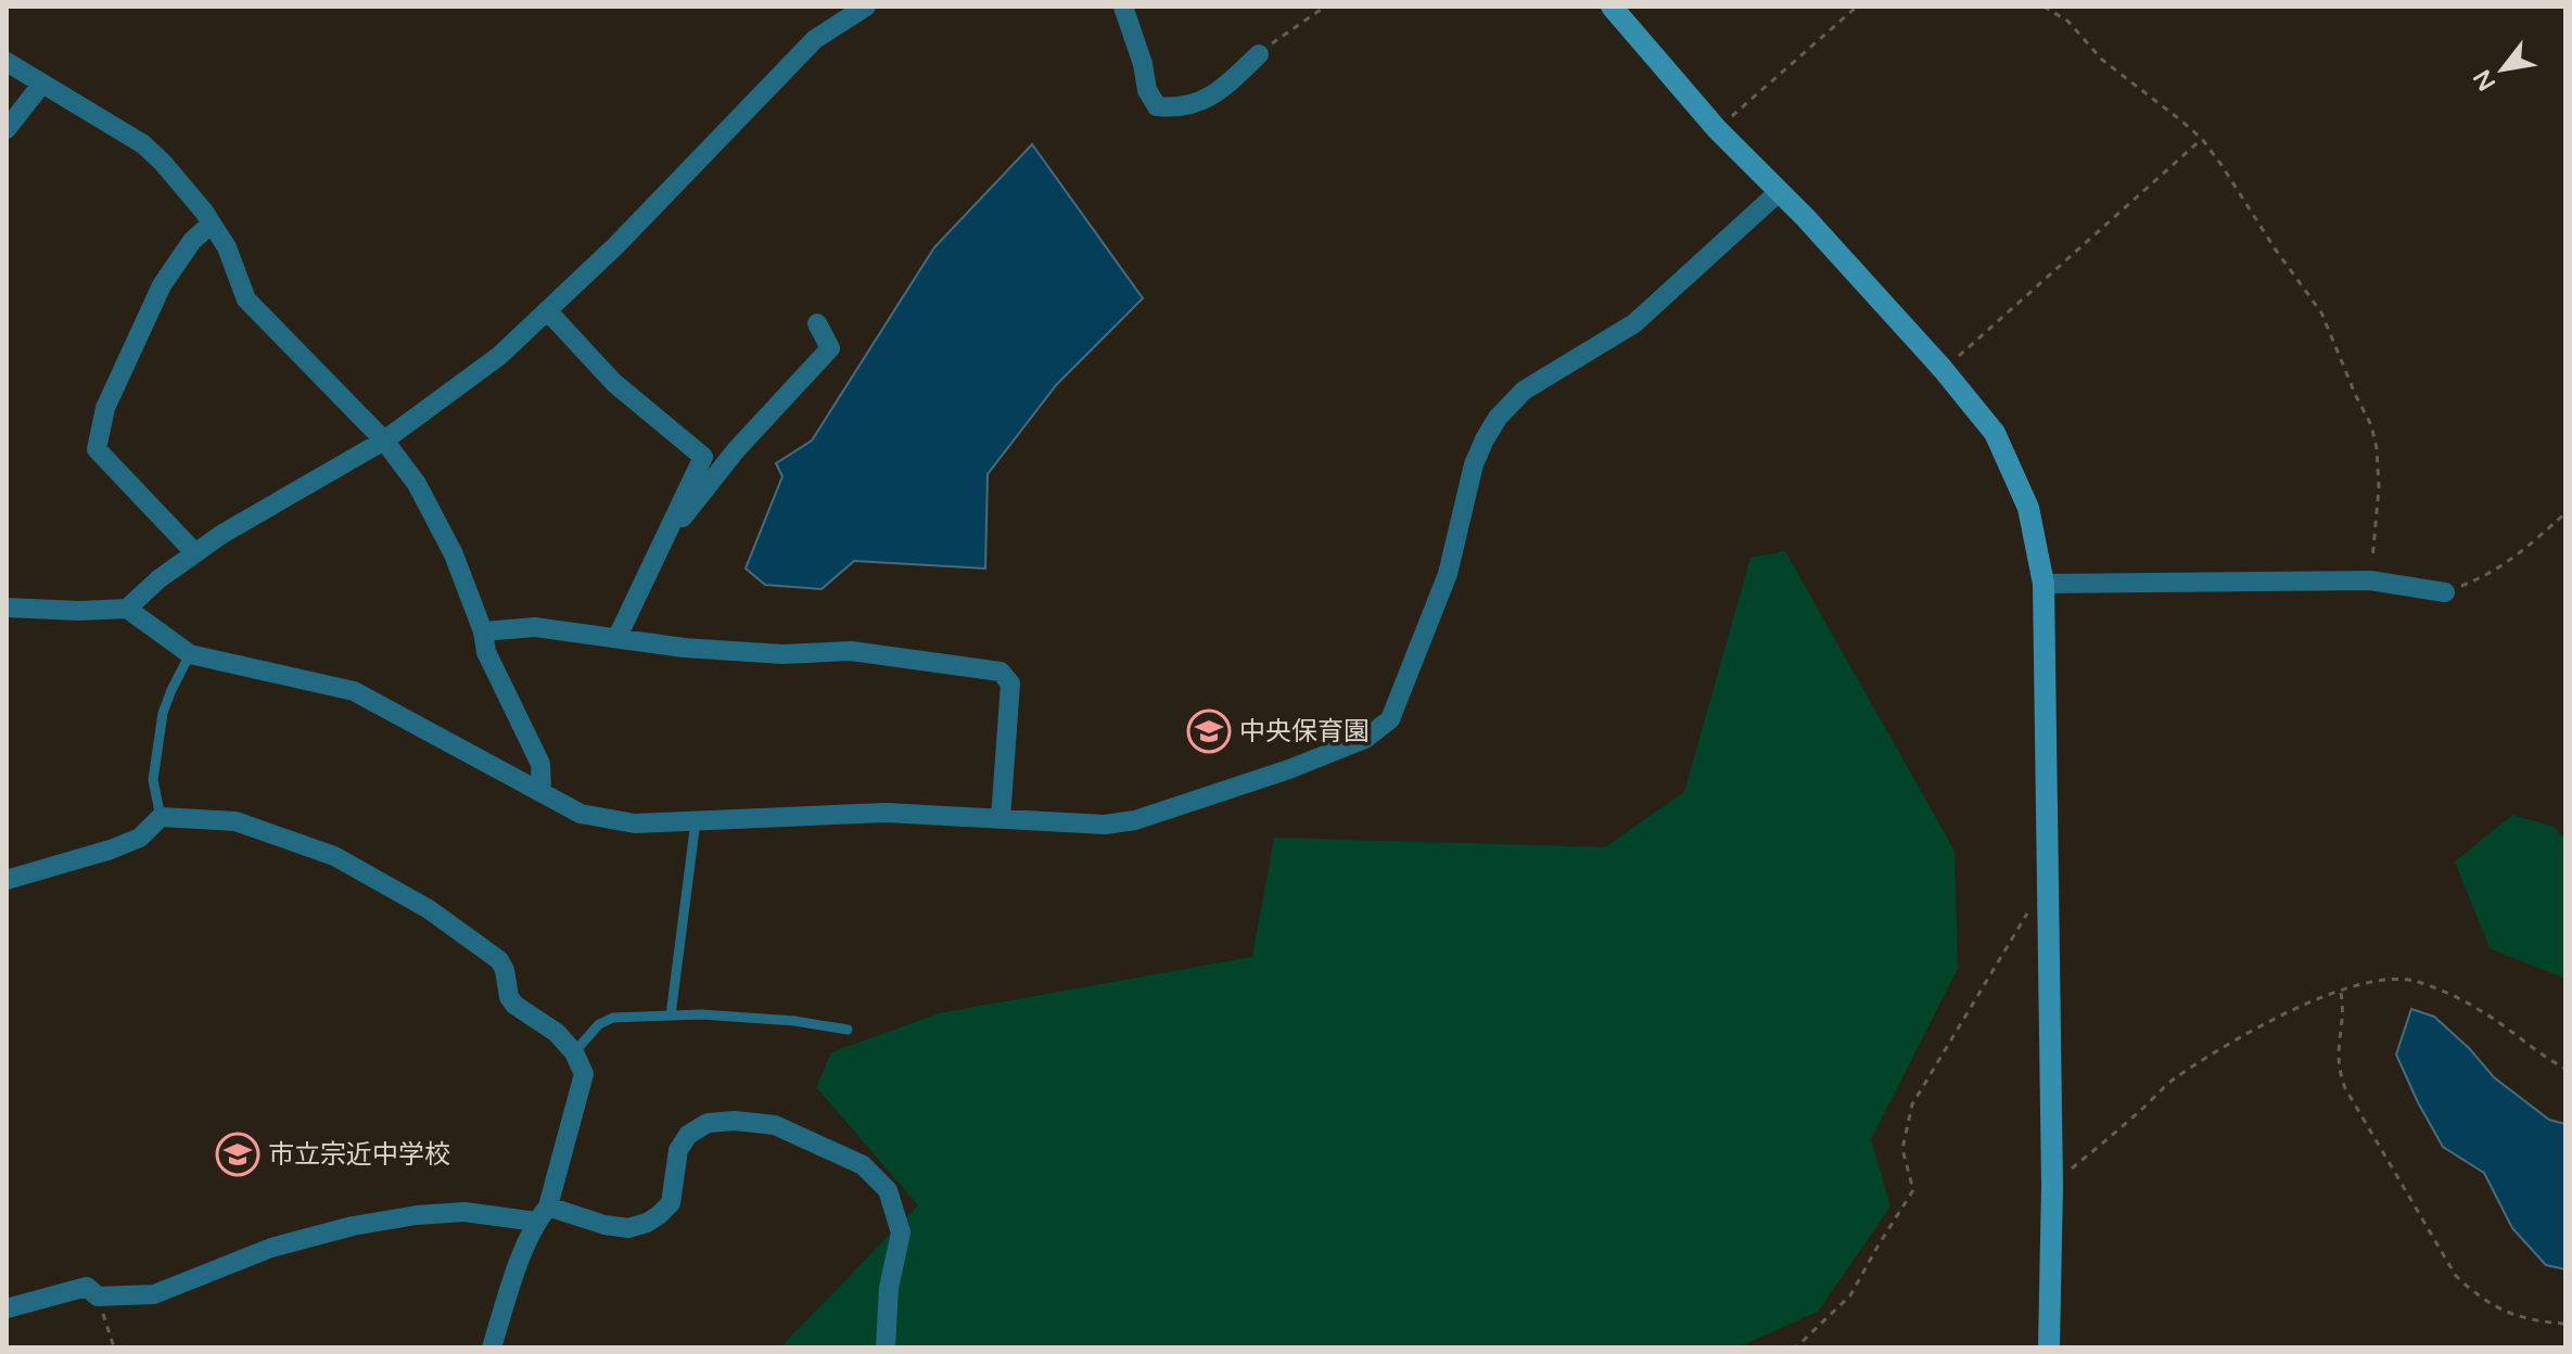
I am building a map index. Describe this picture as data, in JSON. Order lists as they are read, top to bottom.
{
  "places": {
    "school or university": ["中央保育園", "市立宗近中学校"]
  },
  "north": "bottom left"
}
